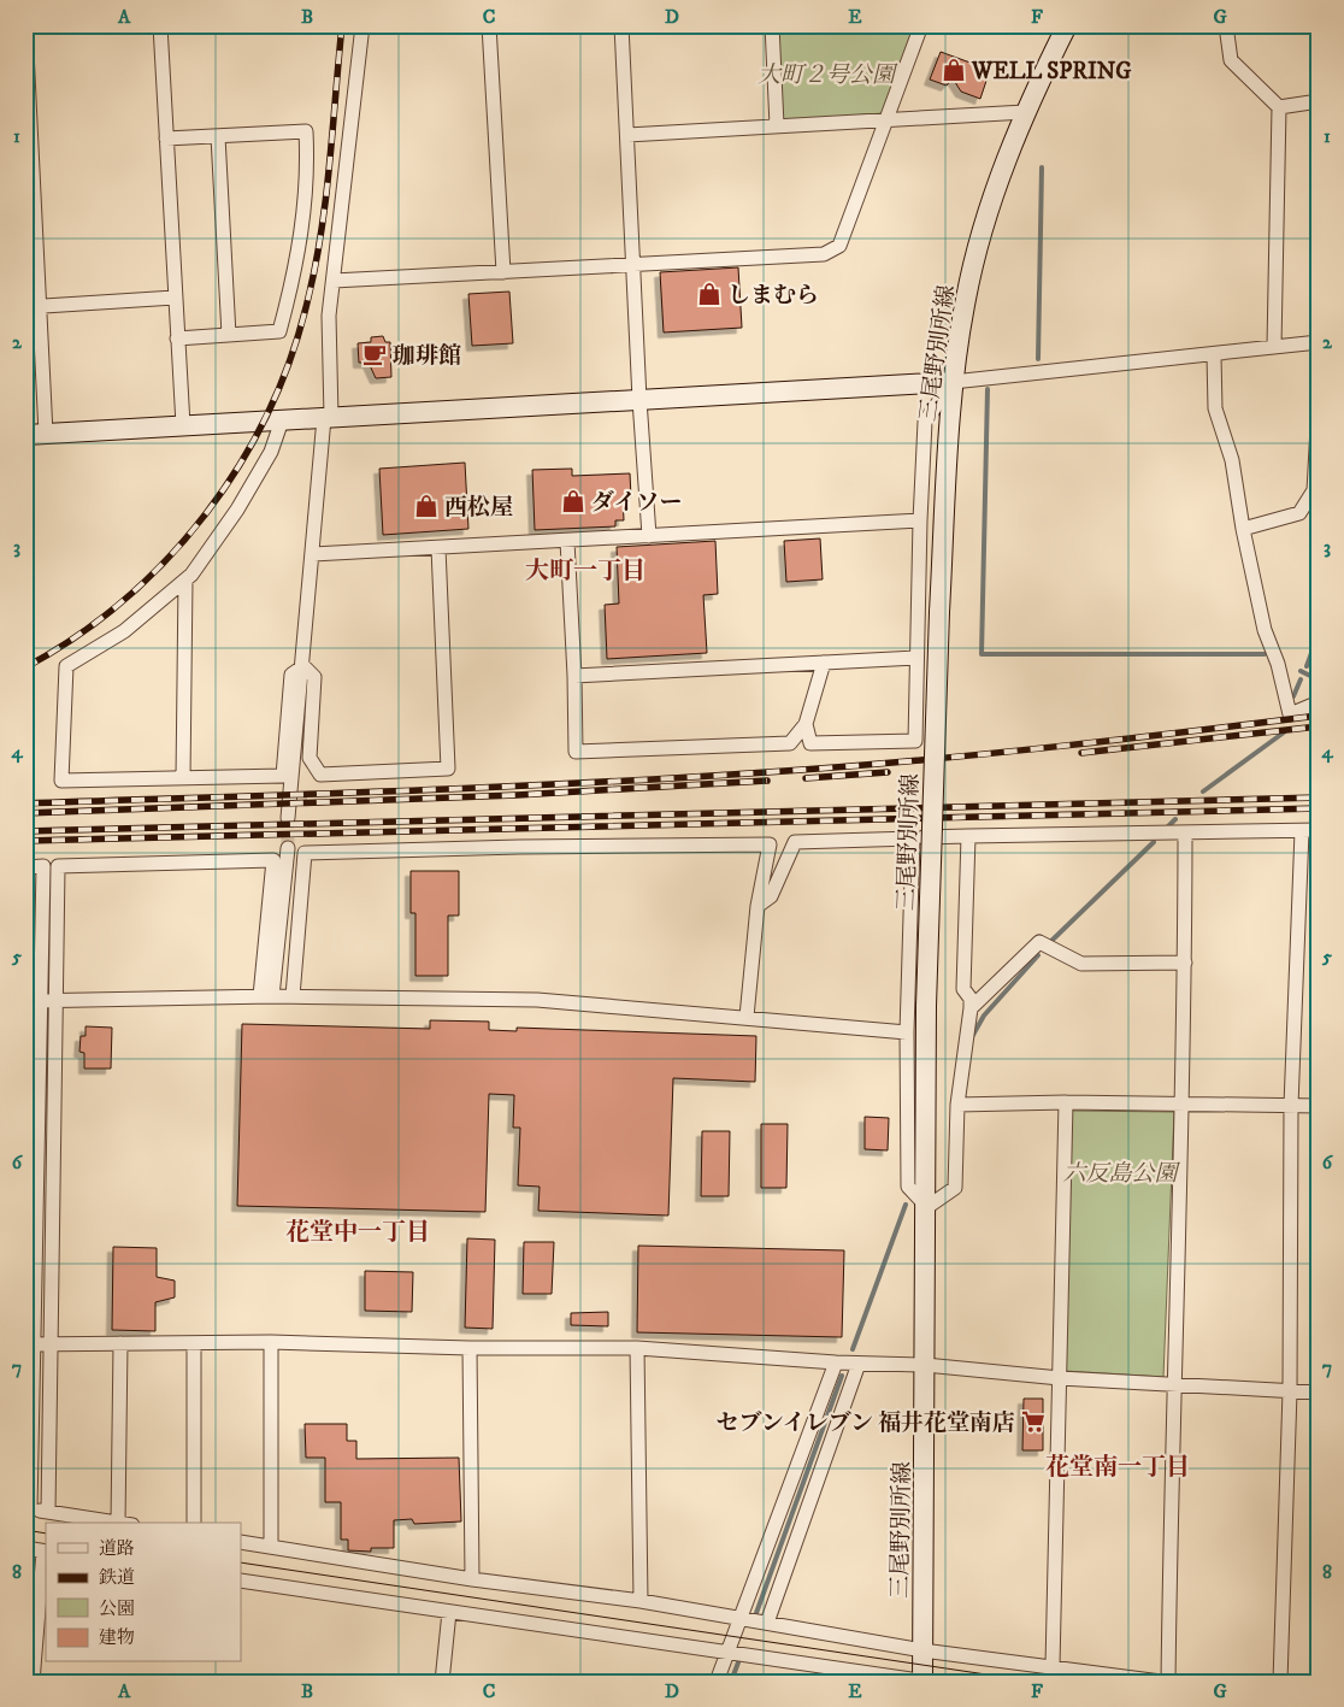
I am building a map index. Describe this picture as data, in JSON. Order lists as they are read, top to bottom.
{
  "streets": {
    "main road": ["三尾野別所線"]
  },
  "districts": ["大町一丁目", "花堂中一丁目", "花堂南一丁目"],
  "parks": ["大町２号公園", "六反島公園"],
  "places": {
    "shop": [
      "WELL SPRING",
      "しまむら",
      "ダイソー",
      "西松屋"
    ],
    "cafe": ["珈琲館"],
    "supermarket": ["セブンイレブン 福井花堂南店"]
  },
  "legend": [
    "道路",
    "鉄道",
    "公園",
    "建物"
  ],
  "grid": {
    "columns": [
      "A",
      "B",
      "C",
      "D",
      "E",
      "F",
      "G"
    ],
    "rows": [
      "1",
      "2",
      "3",
      "4",
      "5",
      "6",
      "7",
      "8"
    ]
  }
}
